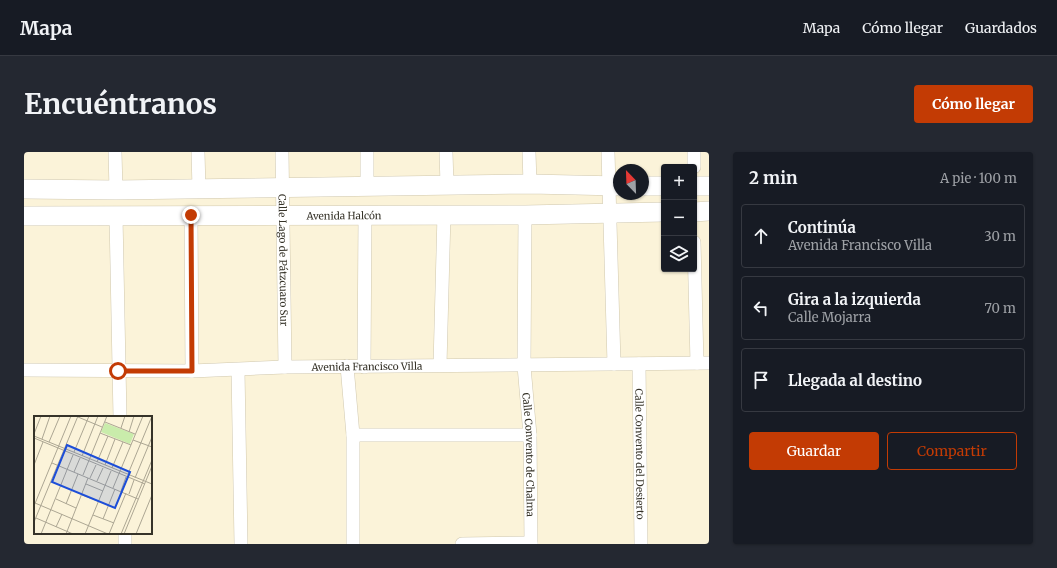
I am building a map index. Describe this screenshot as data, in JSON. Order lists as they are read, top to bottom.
{
  "streets": {
    "street": [
      "Avenida Halcón",
      "Calle Lago de Pátzcuaro Sur",
      "Avenida Francisco Villa",
      "Calle Convento del Desierto",
      "Calle Convento de Chalma"
    ]
  },
  "crossings": [
    ["Avenida Halcón", "Calle Lago de Pátzcuaro Sur"],
    ["Avenida Halcón", "Calle Convento de Chalma"],
    ["Calle Lago de Pátzcuaro Sur", "Avenida Francisco Villa"],
    ["Avenida Francisco Villa", "Calle Convento del Desierto"],
    ["Avenida Francisco Villa", "Calle Convento de Chalma"]
  ],
  "north": "top left",
  "page": {
    "header": "Mapa",
    "nav": ["Mapa", "Cómo llegar", "Guardados"],
    "buttons": [
      "Cómo llegar",
      ["Guardar", "Compartir"]
    ],
    "title": "Encuéntranos",
    "heading": ["2 min", "A pie · 100 m"],
    "map_buttons": ["+", "−"],
    "list": [
      ["Continúa", "Avenida Francisco Villa", "30 m"],
      ["Gira a la izquierda", "Calle Mojarra", "70 m"],
      "Llegada al destino"
    ]
  }
}
